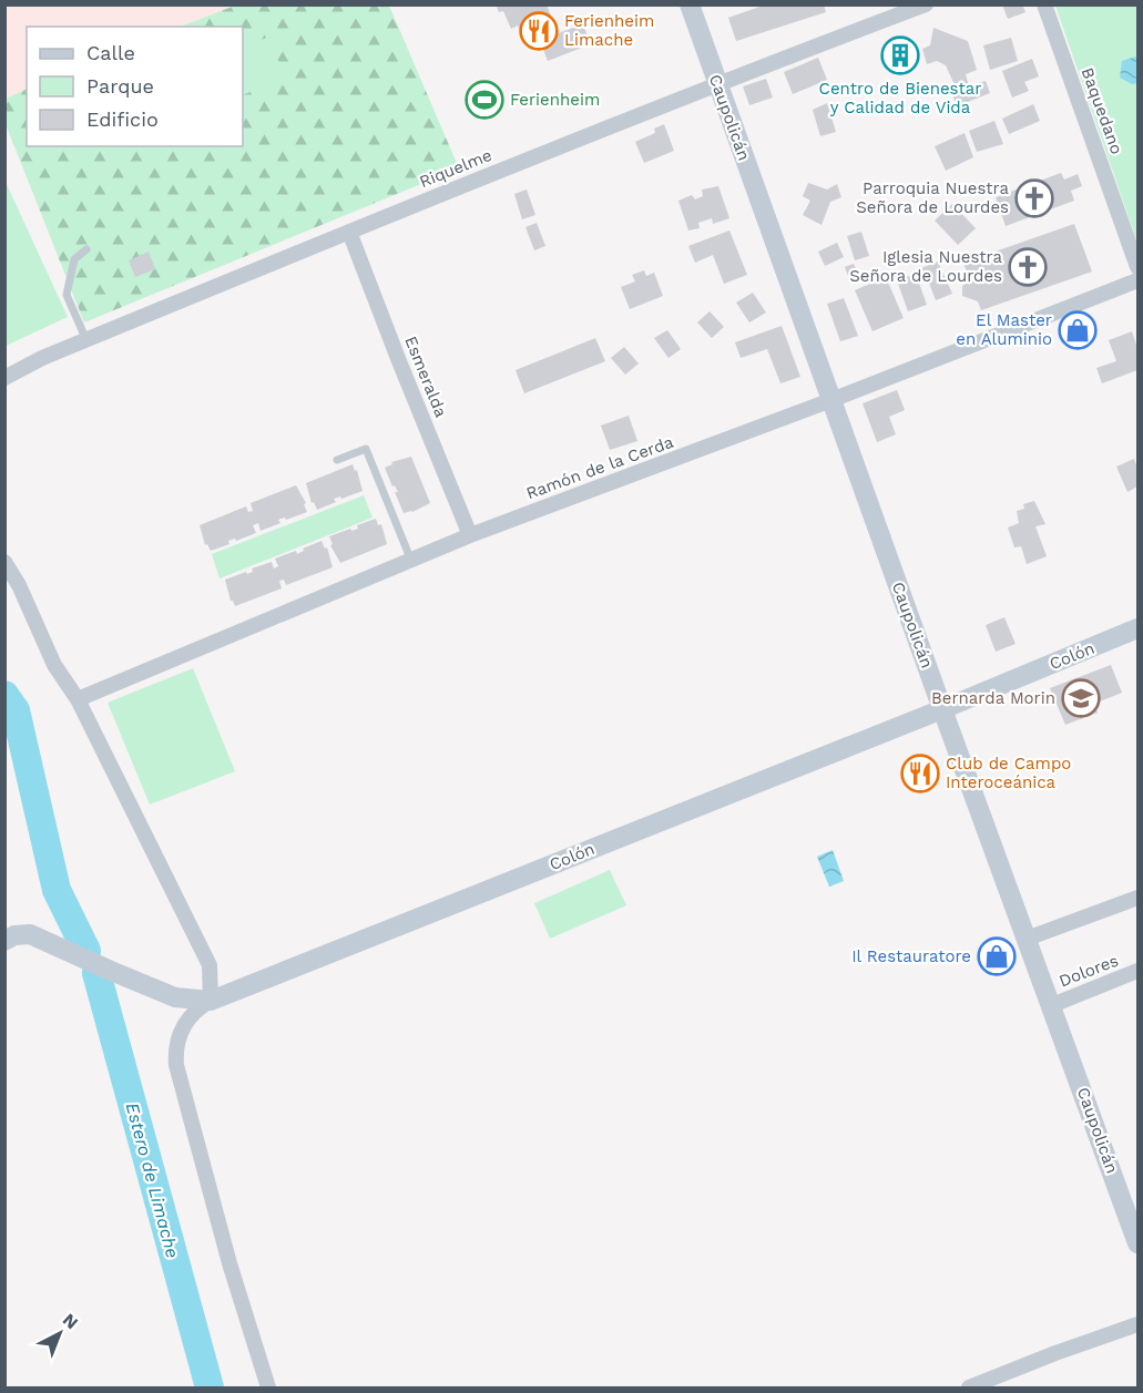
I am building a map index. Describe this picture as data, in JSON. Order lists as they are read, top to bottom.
{
  "streets": {
    "street": [
      "Baquedano",
      "Caupolicán",
      "Riquelme",
      "Esmeralda",
      "Ramón de la Cerda",
      "Colón",
      "Dolores"
    ]
  },
  "crossings": [
    ["Caupolicán", "Riquelme"],
    ["Caupolicán", "Ramón de la Cerda"],
    ["Caupolicán", "Colón"],
    ["Caupolicán", "Dolores"],
    ["Riquelme", "Esmeralda"],
    ["Esmeralda", "Ramón de la Cerda"]
  ],
  "water": ["Estero de Limache"],
  "places": {
    "restaurant": ["Ferienheim Limache", "Club de Campo Interoceánica"],
    "building": ["Centro de Bienestar y Calidad de Vida"],
    "sports": ["Ferienheim"],
    "church": ["Parroquia Nuestra Señora de Lourdes", "Iglesia Nuestra Señora de Lourdes"],
    "shop": ["El Master en Aluminio", "Il Restauratore"],
    "school or university": ["Bernarda Morin"]
  },
  "legend": ["Calle", "Parque", "Edificio"],
  "north": "top right"
}
